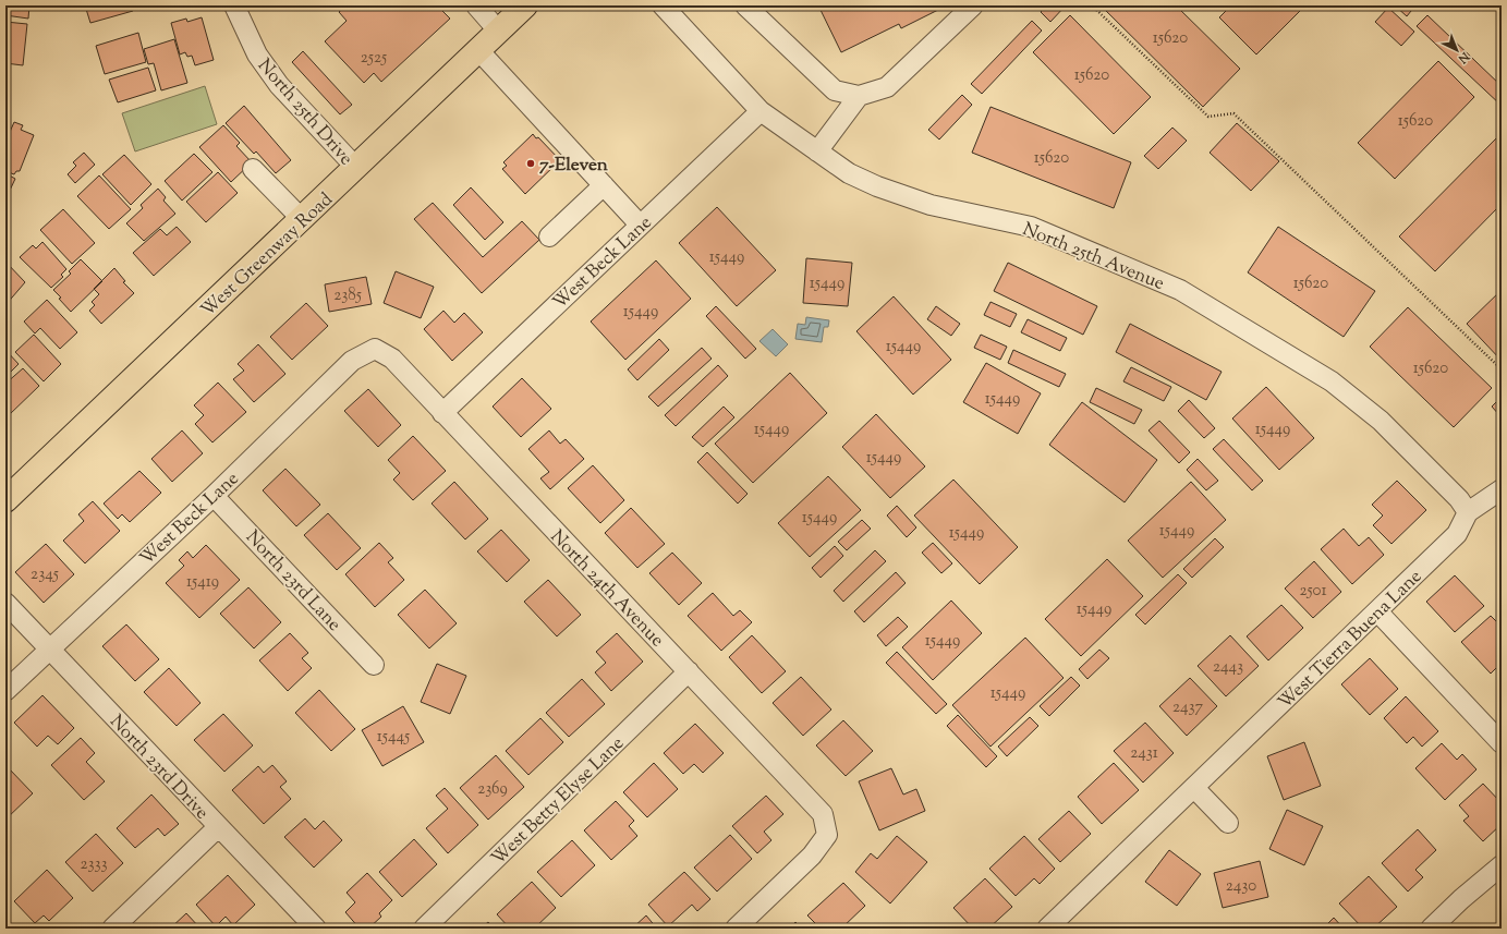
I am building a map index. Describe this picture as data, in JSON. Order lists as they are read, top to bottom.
{
  "streets": {
    "main road": ["West Greenway Road"],
    "street": [
      "North 25th Drive",
      "North 25th Avenue",
      "West Beck Lane",
      "North 23rd Lane",
      "North 24th Avenue",
      "West Tierra Buena Lane",
      "North 23rd Drive",
      "West Betty Elyse Lane"
    ]
  },
  "crossings": [
    ["North 25th Drive", "West Greenway Road"],
    ["North 25th Avenue", "West Beck Lane"],
    ["North 25th Avenue", "West Tierra Buena Lane"],
    ["West Beck Lane", "North 23rd Lane"],
    ["West Beck Lane", "North 24th Avenue"],
    ["West Beck Lane", "North 23rd Drive"],
    ["North 24th Avenue", "West Betty Elyse Lane"]
  ],
  "places": ["7-Eleven"],
  "house_numbers": [
    "15620",
    "2525",
    "15620",
    "15620",
    "15620",
    "15449",
    "15449",
    "15620",
    "2385",
    "15449",
    "15449",
    "15620",
    "15449",
    "15449",
    "15449",
    "15449",
    "15449",
    "15449",
    "15449",
    "2345",
    "15419",
    "2501",
    "15449",
    "15449",
    "2443",
    "15449",
    "2437",
    "15445",
    "2431",
    "2369",
    "2333",
    "2430"
  ],
  "north": "bottom right"
}
